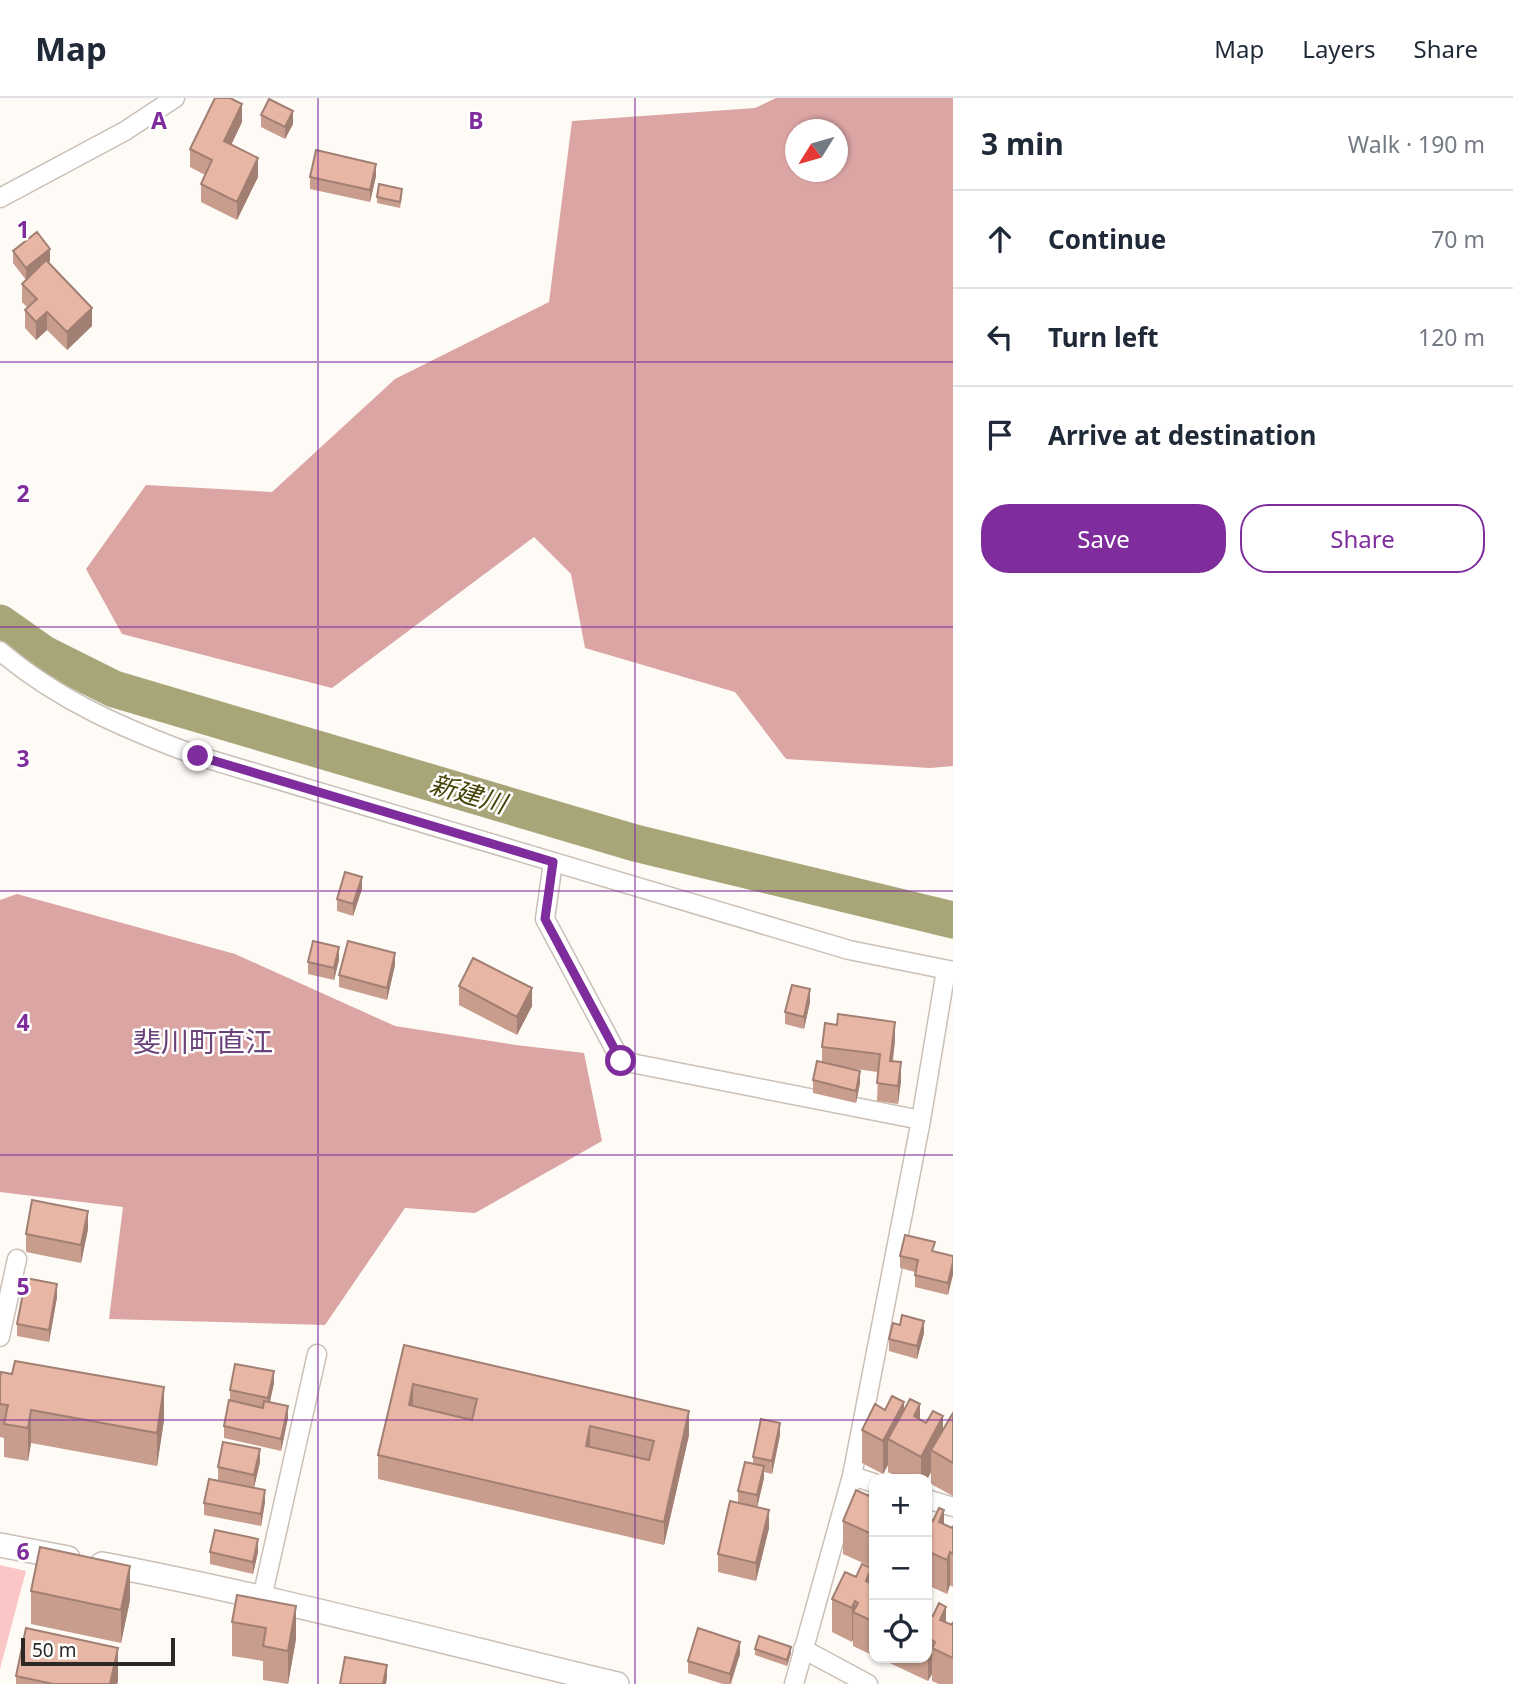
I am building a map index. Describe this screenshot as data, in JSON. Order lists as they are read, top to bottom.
{
  "districts": ["斐川町直江"],
  "water": ["新建川"],
  "scale_bar": "50 m",
  "north": "bottom left",
  "page": {
    "header": "Map",
    "nav": ["Map", "Layers", "Share"],
    "heading": ["3 min", "Walk · 190 m"],
    "list": [
      ["Continue", "70 m"],
      ["Turn left", "120 m"],
      "Arrive at destination"
    ],
    "buttons": ["Save", "Share"],
    "map_buttons": ["+", "−"],
    "scale": "50 m"
  },
  "grid": {
    "columns": ["A", "B"],
    "rows": [
      "1",
      "2",
      "3",
      "4",
      "5",
      "6"
    ]
  }
}
